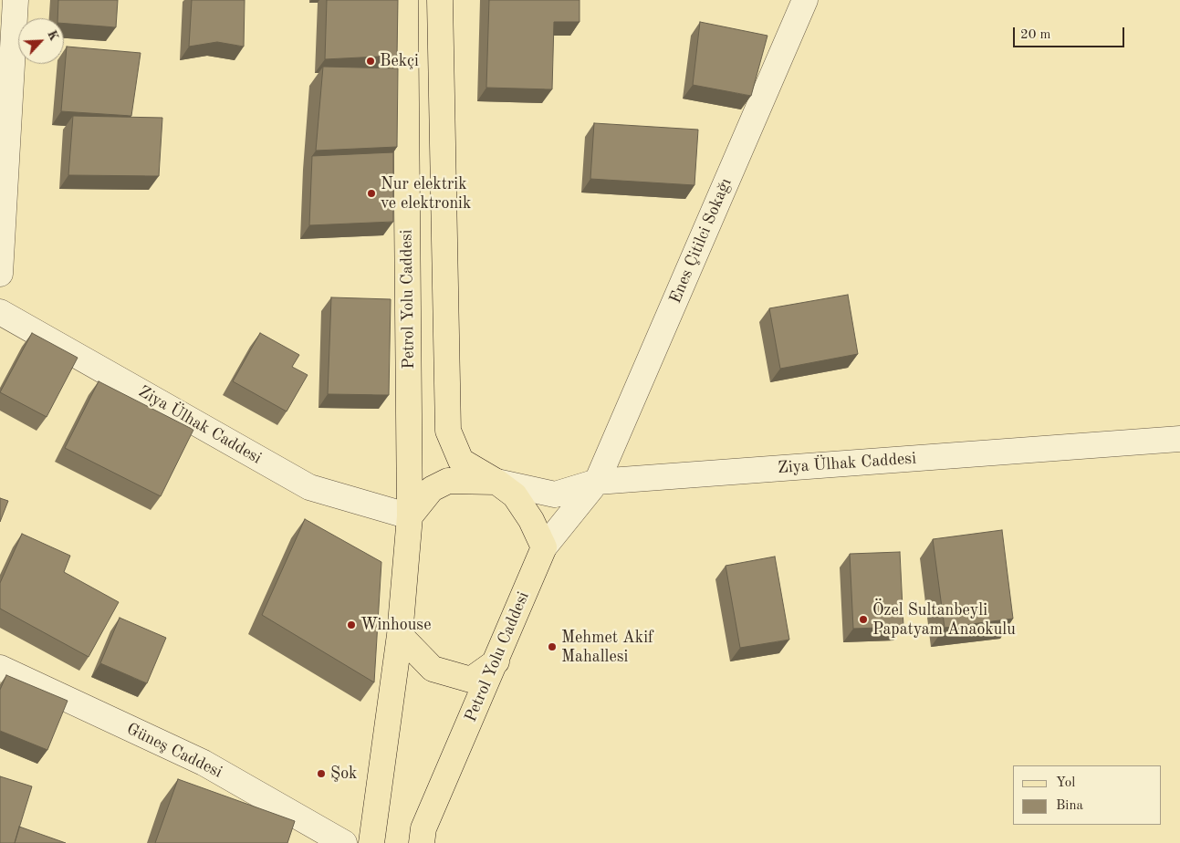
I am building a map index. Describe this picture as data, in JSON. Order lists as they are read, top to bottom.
{
  "streets": {
    "main road": ["Petrol Yolu Caddesi"],
    "street": ["Enes Çitilci Sokağı", "Ziya Ülhak Caddesi", "Güneş Caddesi"]
  },
  "crossings": [
    ["Enes Çitilci Sokağı", "Ziya Ülhak Caddesi"],
    ["Petrol Yolu Caddesi", "Ziya Ülhak Caddesi"]
  ],
  "places": [
    "Bekçi",
    "Nur elektrik ve elektronik",
    "Özel Sultanbeyli Papatyam Anaokulu",
    "Winhouse",
    "Mehmet Akif Mahallesi",
    "Şok"
  ],
  "legend": ["Yol", "Bina"],
  "scale_bar": "20 m",
  "north": "top right"
}
